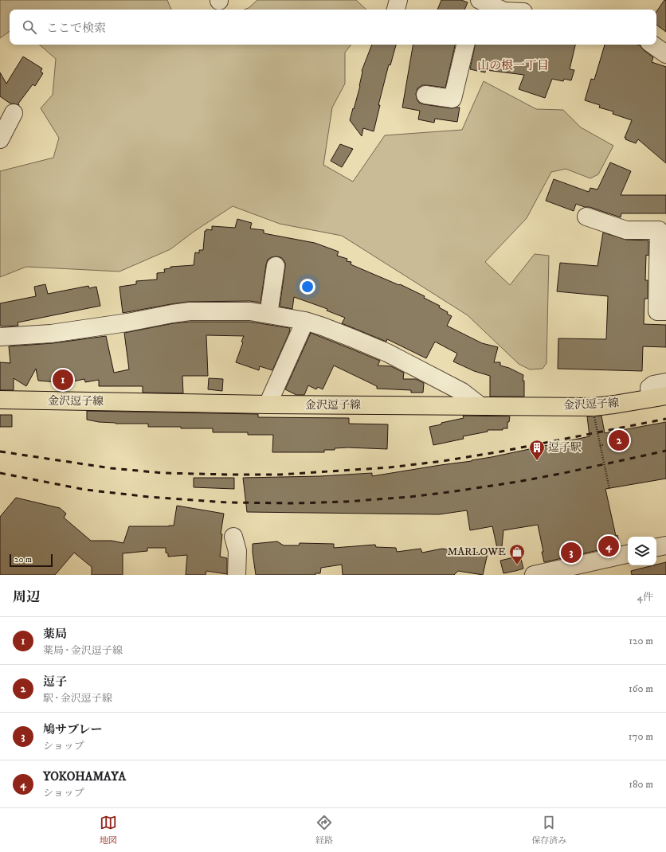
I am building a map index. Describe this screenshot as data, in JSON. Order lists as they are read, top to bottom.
{
  "streets": {
    "main road": ["金沢逗子線"]
  },
  "districts": ["山の根一丁目"],
  "places": {
    "building": ["逗子駅"],
    "shop": ["MARLOWE"]
  },
  "scale_bar": "20 m",
  "page": {
    "search": "ここで検索",
    "pins": [
      "1",
      "2",
      "4",
      "3"
    ],
    "scale": "20 m",
    "heading": ["周辺", "4件"],
    "list": [
      {
        "mark": "1",
        "name": "薬局",
        "note": "薬局 · 金沢逗子線",
        "value": "120 m"
      },
      {
        "mark": "2",
        "name": "逗子",
        "note": "駅 · 金沢逗子線",
        "value": "160 m"
      },
      {
        "mark": "3",
        "name": "鳩サブレー",
        "note": "ショップ",
        "value": "170 m"
      },
      {
        "mark": "4",
        "name": "YOKOHAMAYA",
        "note": "ショップ",
        "value": "180 m"
      }
    ],
    "nav": ["地図", "経路", "保存済み"]
  }
}
